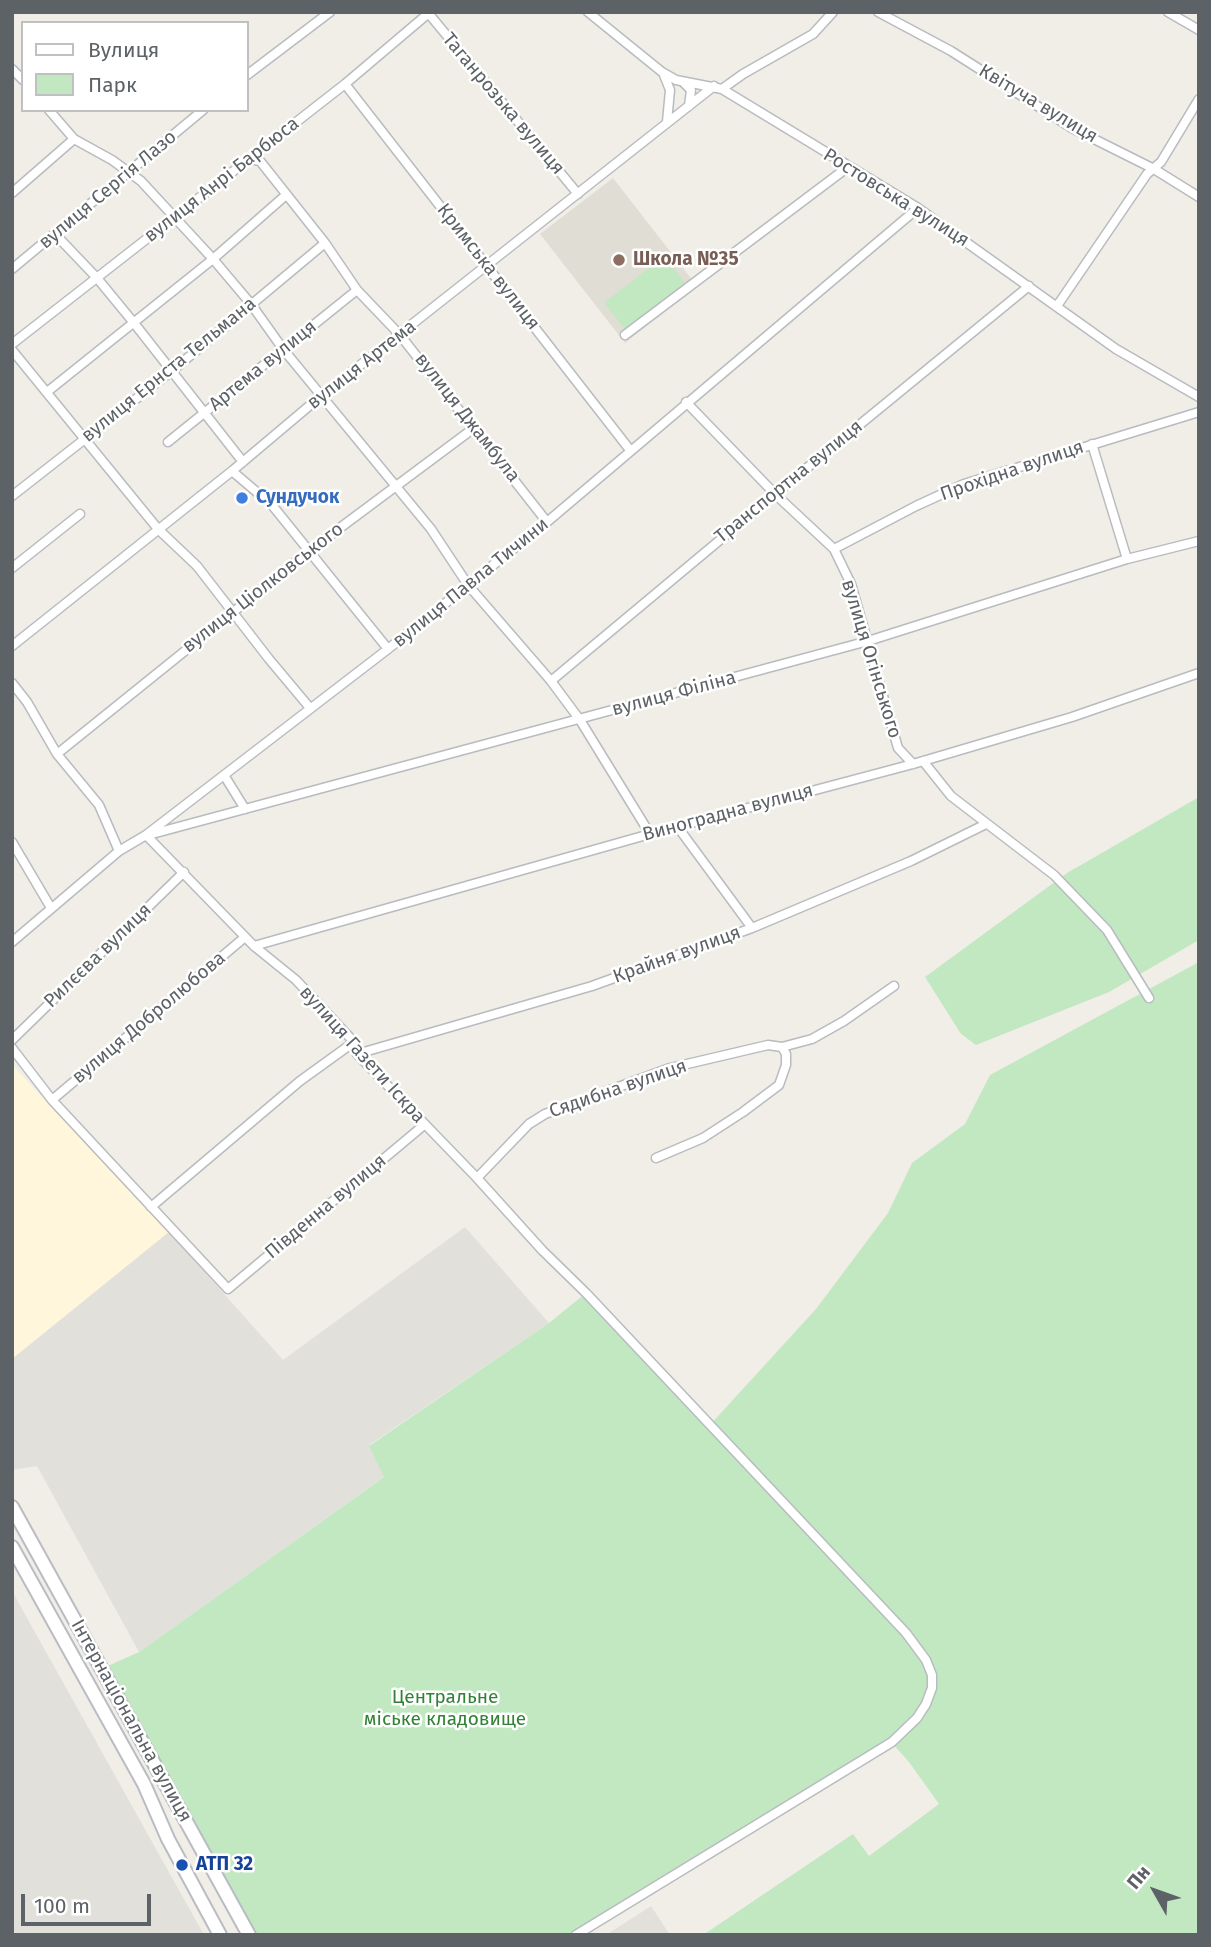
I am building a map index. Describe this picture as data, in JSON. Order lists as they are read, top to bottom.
{
  "streets": {
    "main road": ["Інтернаціональна вулиця"],
    "street": [
      "Таганрозька вулиця",
      "Квітуча вулиця",
      "вулиця Анрі Барбюса",
      "вулиця Сергія Лазо",
      "Ростовська вулиця",
      "Кримська вулиця",
      "вулиця Артема",
      "Артема вулиця",
      "вулиця Ернста Тельмана",
      "вулиця Джамбула",
      "Прохідна вулиця",
      "Транспортна вулиця",
      "вулиця Павла Тичини",
      "вулиця Ціолковського",
      "вулиця Огінського",
      "вулиця Філіна",
      "Виноградна вулиця",
      "Крайня вулиця",
      "Рилєєва вулиця",
      "вулиця Добролюбова",
      "вулиця Газети Іскра",
      "Сядибна вулиця",
      "Південна вулиця"
    ]
  },
  "crossings": [
    ["Таганрозька вулиця", "вулиця Анрі Барбюса"],
    ["Таганрозька вулиця", "вулиця Артема"],
    ["вулиця Анрі Барбюса", "Кримська вулиця"],
    ["вулиця Анрі Барбюса", "вулиця Джамбула"],
    ["Ростовська вулиця", "вулиця Артема"],
    ["Ростовська вулиця", "Транспортна вулиця"],
    ["Ростовська вулиця", "вулиця Павла Тичини"],
    ["Кримська вулиця", "вулиця Артема"],
    ["Кримська вулиця", "вулиця Павла Тичини"],
    ["вулиця Артема", "вулиця Джамбула"],
    ["Артема вулиця", "вулиця Джамбула"],
    ["вулиця Ернста Тельмана", "вулиця Джамбула"],
    ["вулиця Джамбула", "вулиця Павла Тичини"],
    ["вулиця Джамбула", "вулиця Ціолковського"],
    ["Прохідна вулиця", "вулиця Огінського"],
    ["Транспортна вулиця", "вулиця Огінського"],
    ["вулиця Павла Тичини", "вулиця Огінського"],
    ["вулиця Павла Тичини", "вулиця Філіна"],
    ["вулиця Павла Тичини", "вулиця Газети Іскра"],
    ["вулиця Огінського", "вулиця Філіна"],
    ["вулиця Огінського", "Виноградна вулиця"],
    ["вулиця Філіна", "вулиця Газети Іскра"],
    ["Виноградна вулиця", "вулиця Газети Іскра"],
    ["Крайня вулиця", "вулиця Газети Іскра"],
    ["Рилєєва вулиця", "вулиця Газети Іскра"],
    ["вулиця Добролюбова", "вулиця Газети Іскра"],
    ["вулиця Газети Іскра", "Сядибна вулиця"],
    ["вулиця Газети Іскра", "Південна вулиця"]
  ],
  "parks": ["Центральне міське кладовище"],
  "places": ["Школа №35", "Сундучок", "АТП 32"],
  "legend": ["Вулиця", "Парк"],
  "scale_bar": "100 m",
  "north": "top left"
}
